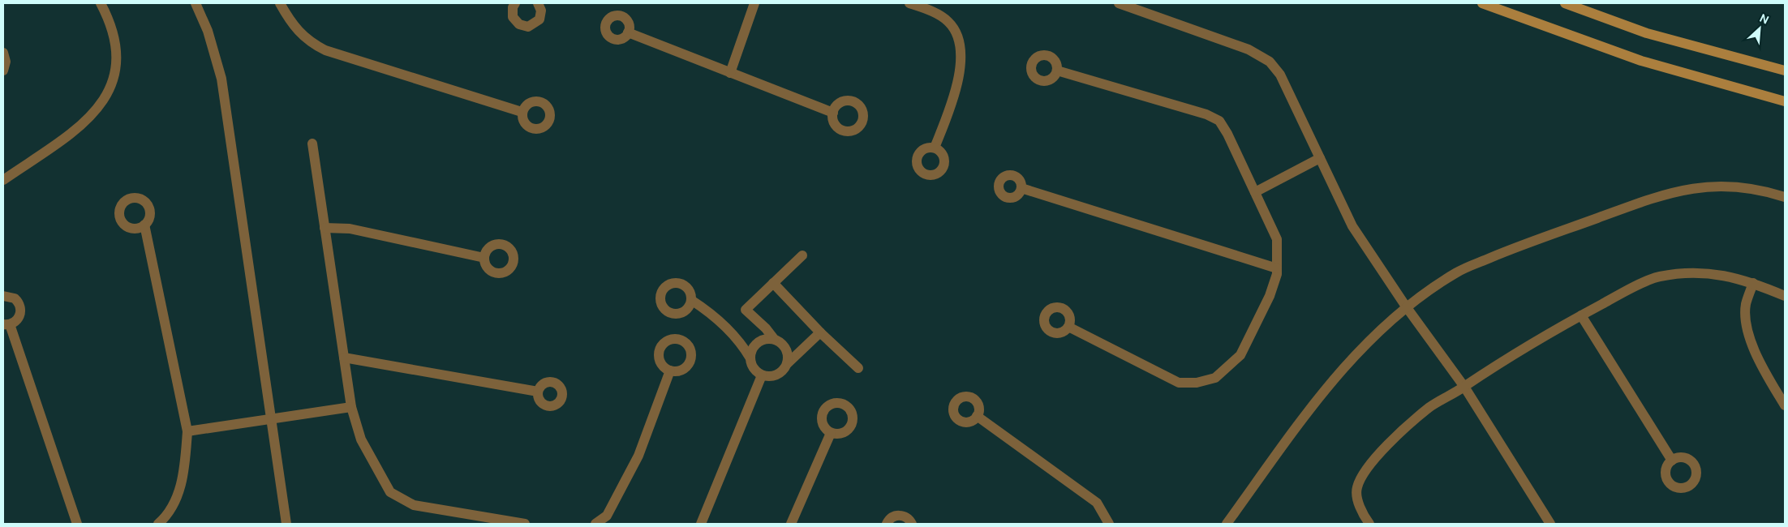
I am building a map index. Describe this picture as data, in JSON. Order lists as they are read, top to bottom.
{
  "north": "top right"
}
